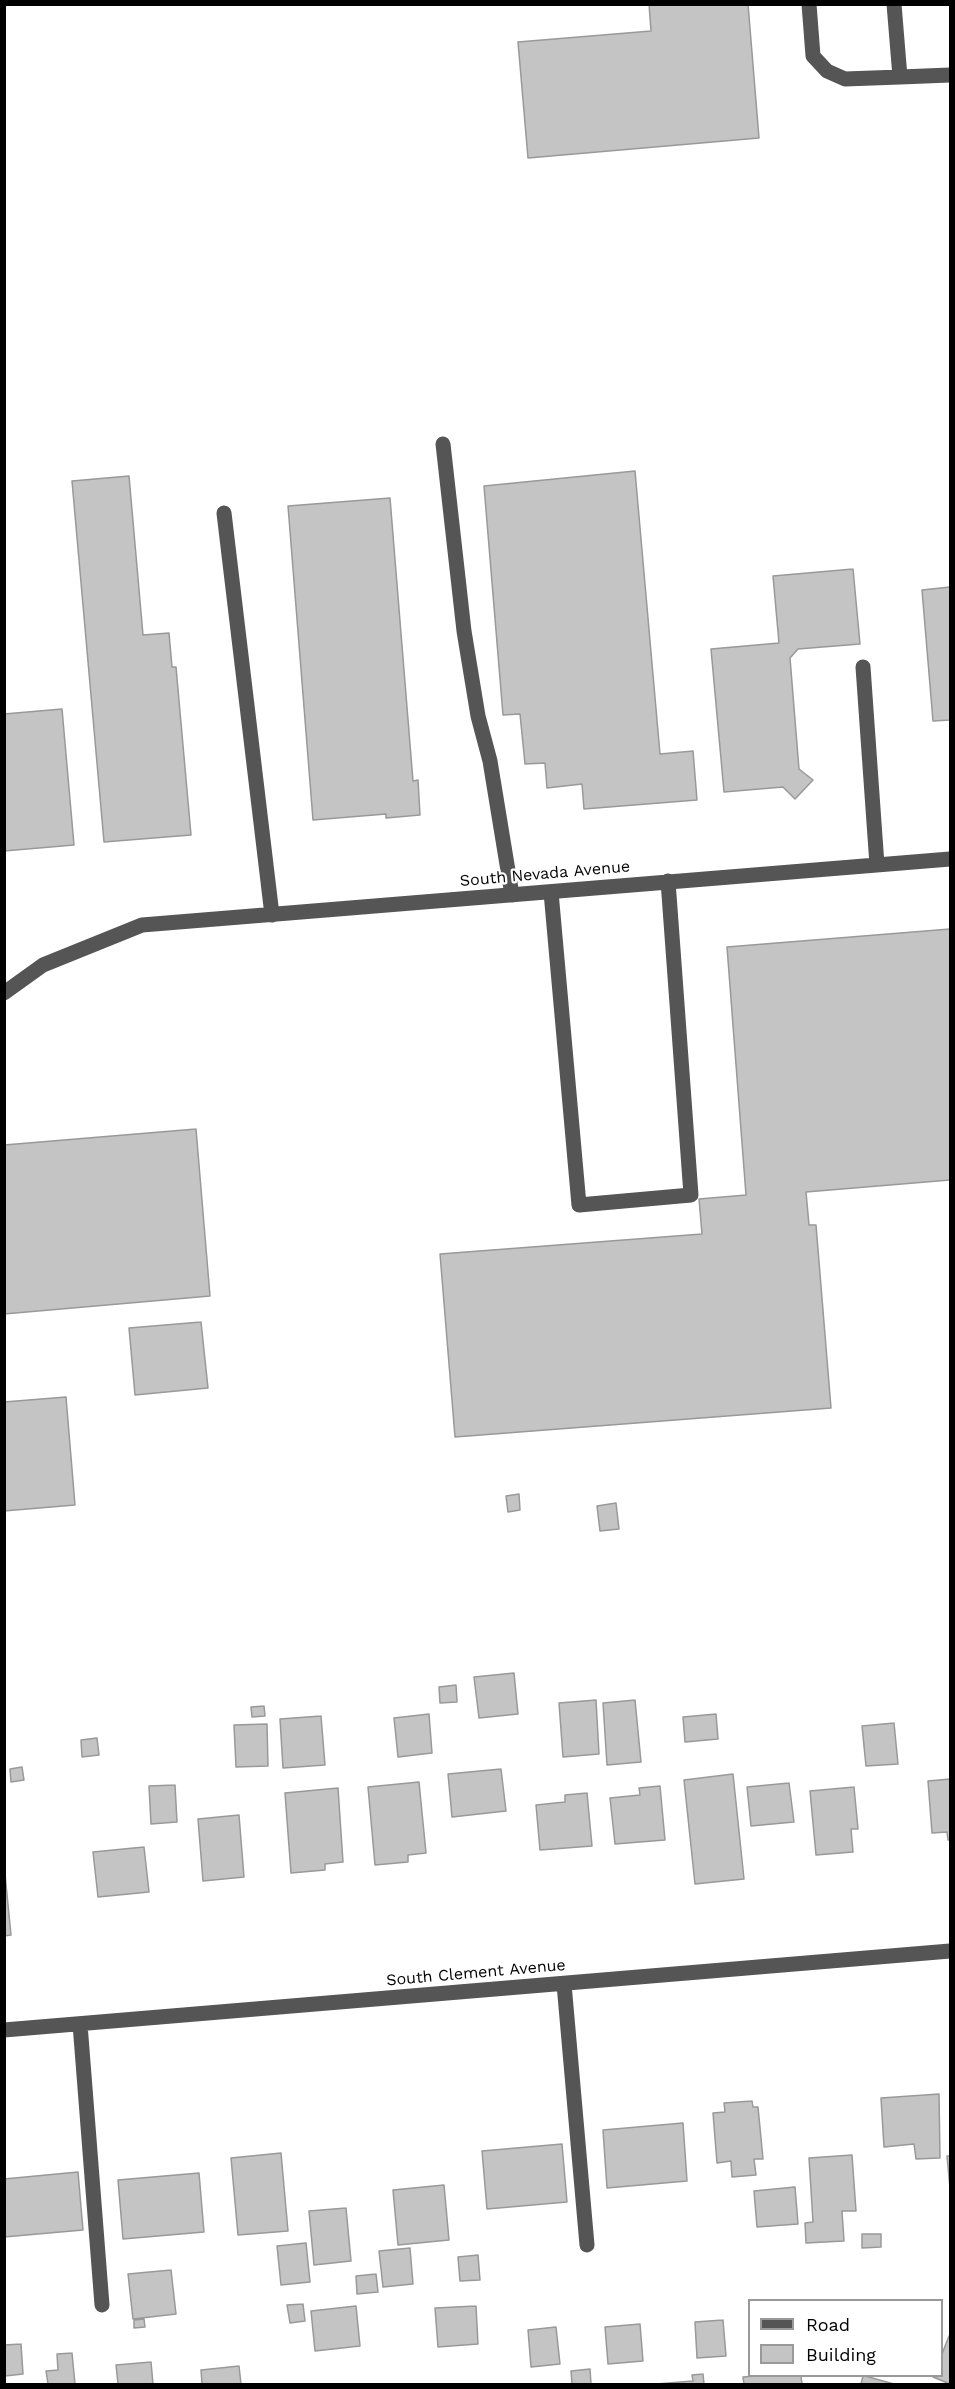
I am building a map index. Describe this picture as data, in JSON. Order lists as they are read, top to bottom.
{
  "streets": {
    "street": ["South Nevada Avenue", "South Clement Avenue"]
  },
  "legend": ["Road", "Building"]
}
